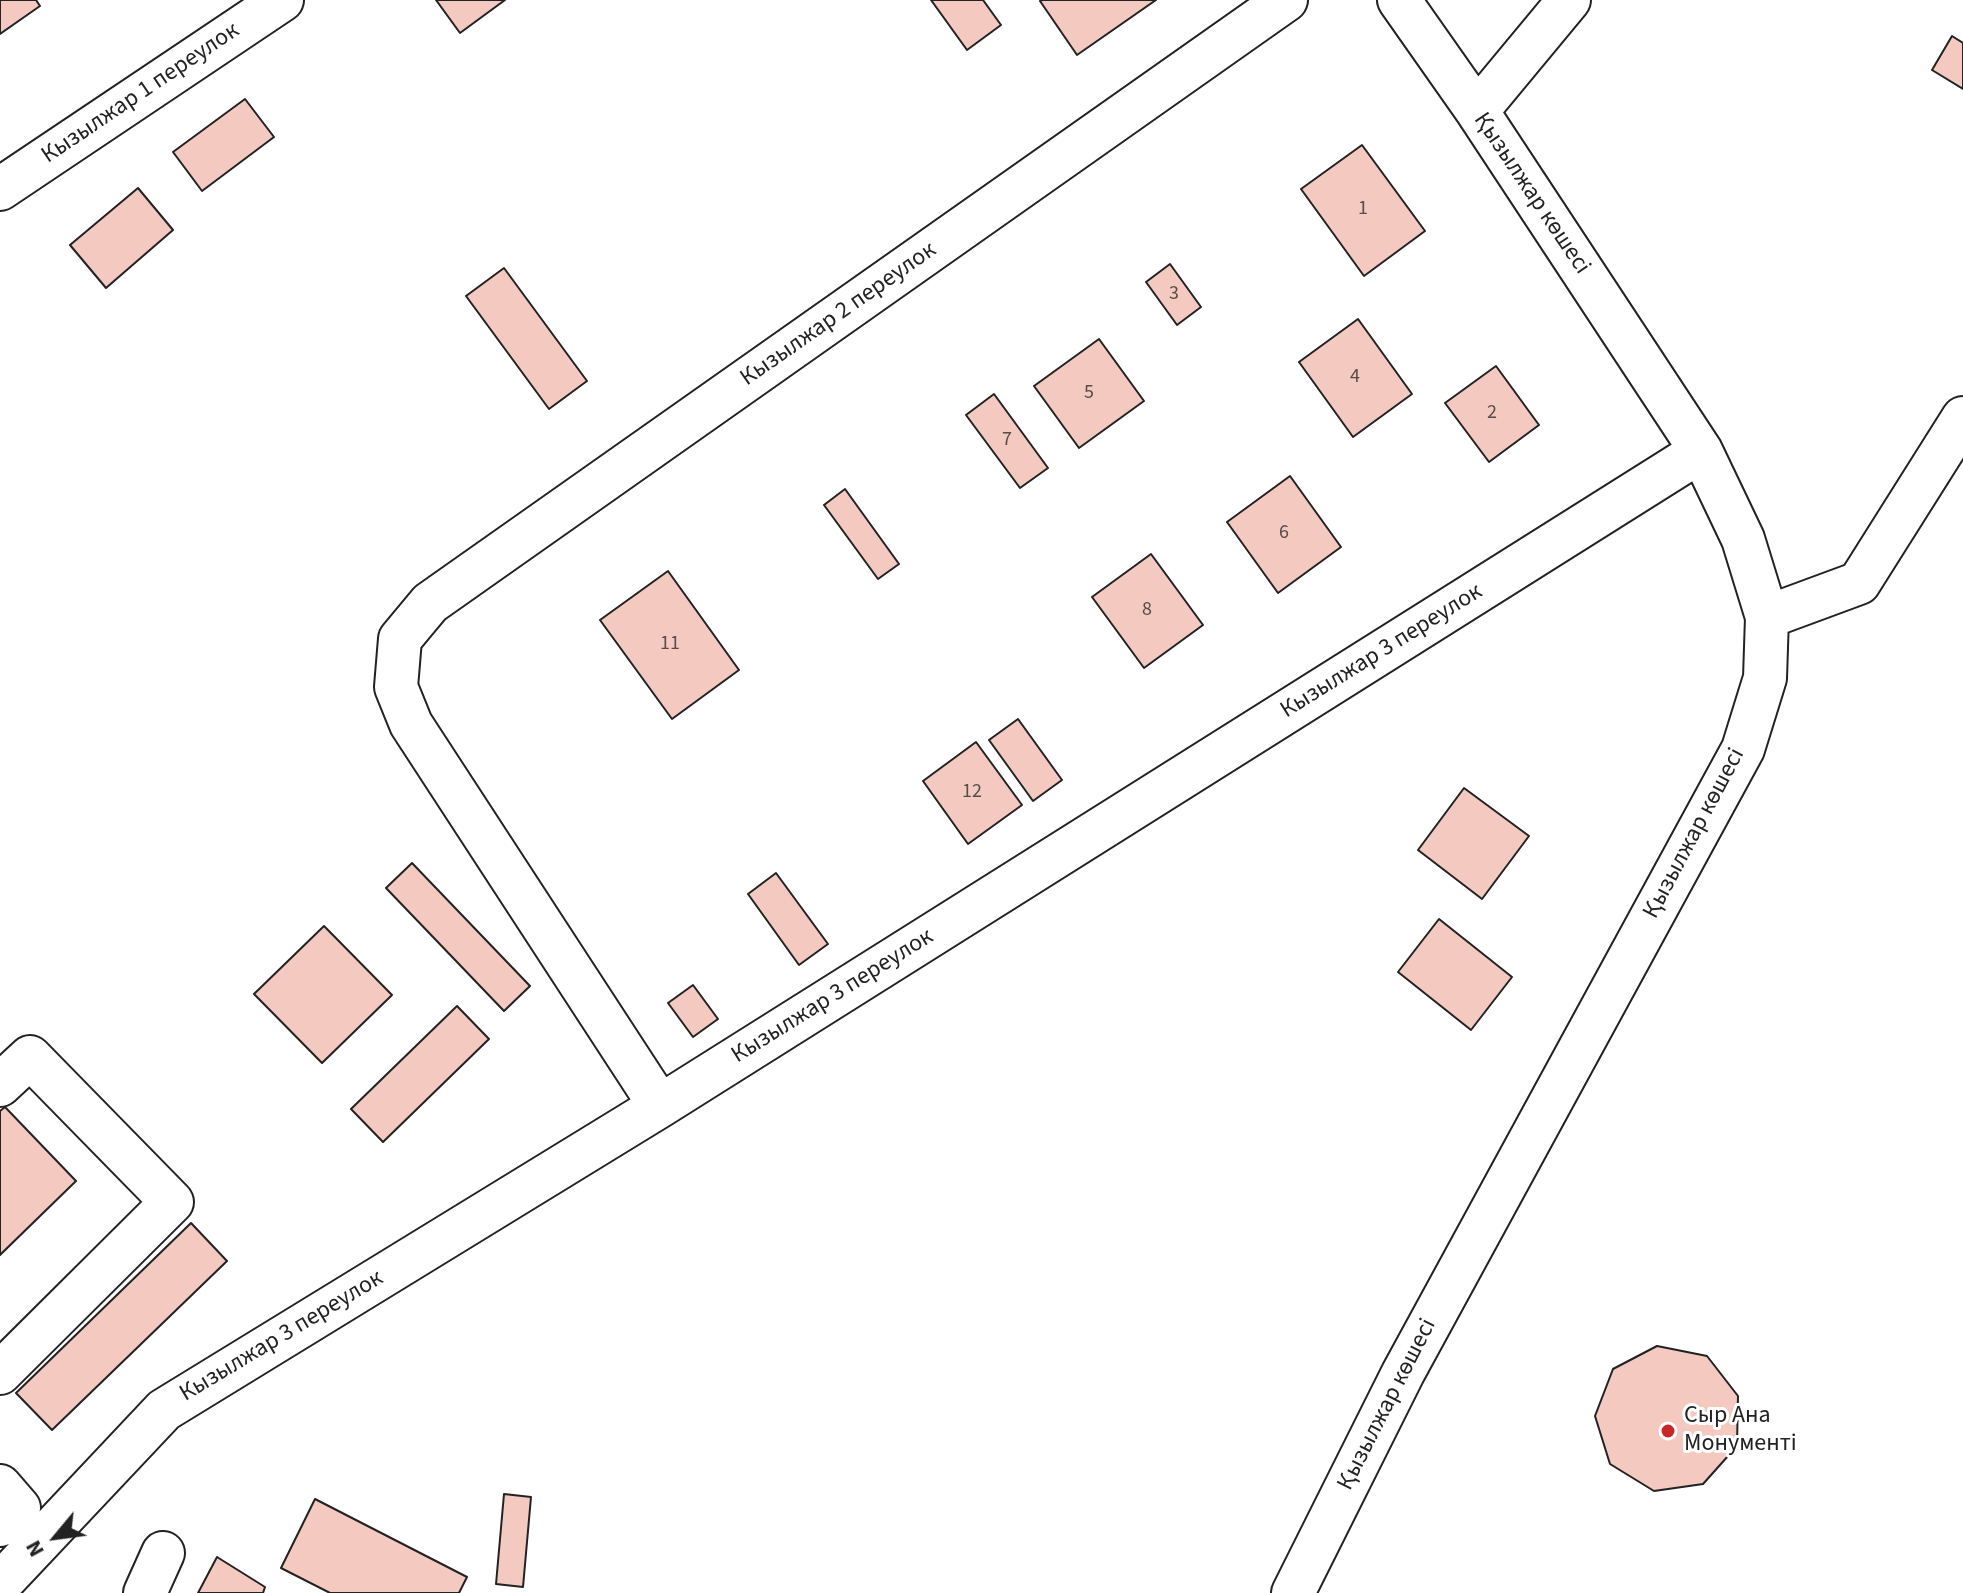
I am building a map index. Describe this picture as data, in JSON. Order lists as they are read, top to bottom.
{
  "streets": {
    "street": [
      "Кызылжар 1 переулок",
      "Қызылжар көшесі",
      "Кызылжар 2 переулок",
      "Кызылжар 3 переулок"
    ]
  },
  "crossings": [
    ["Қызылжар көшесі", "Кызылжар 3 переулок"],
    ["Кызылжар 2 переулок", "Кызылжар 3 переулок"]
  ],
  "places": ["Сыр Ана Монументі"],
  "house_numbers": [
    "1",
    "3",
    "4",
    "5",
    "2",
    "7",
    "6",
    "8",
    "11",
    "12"
  ],
  "north": "bottom left"
}
